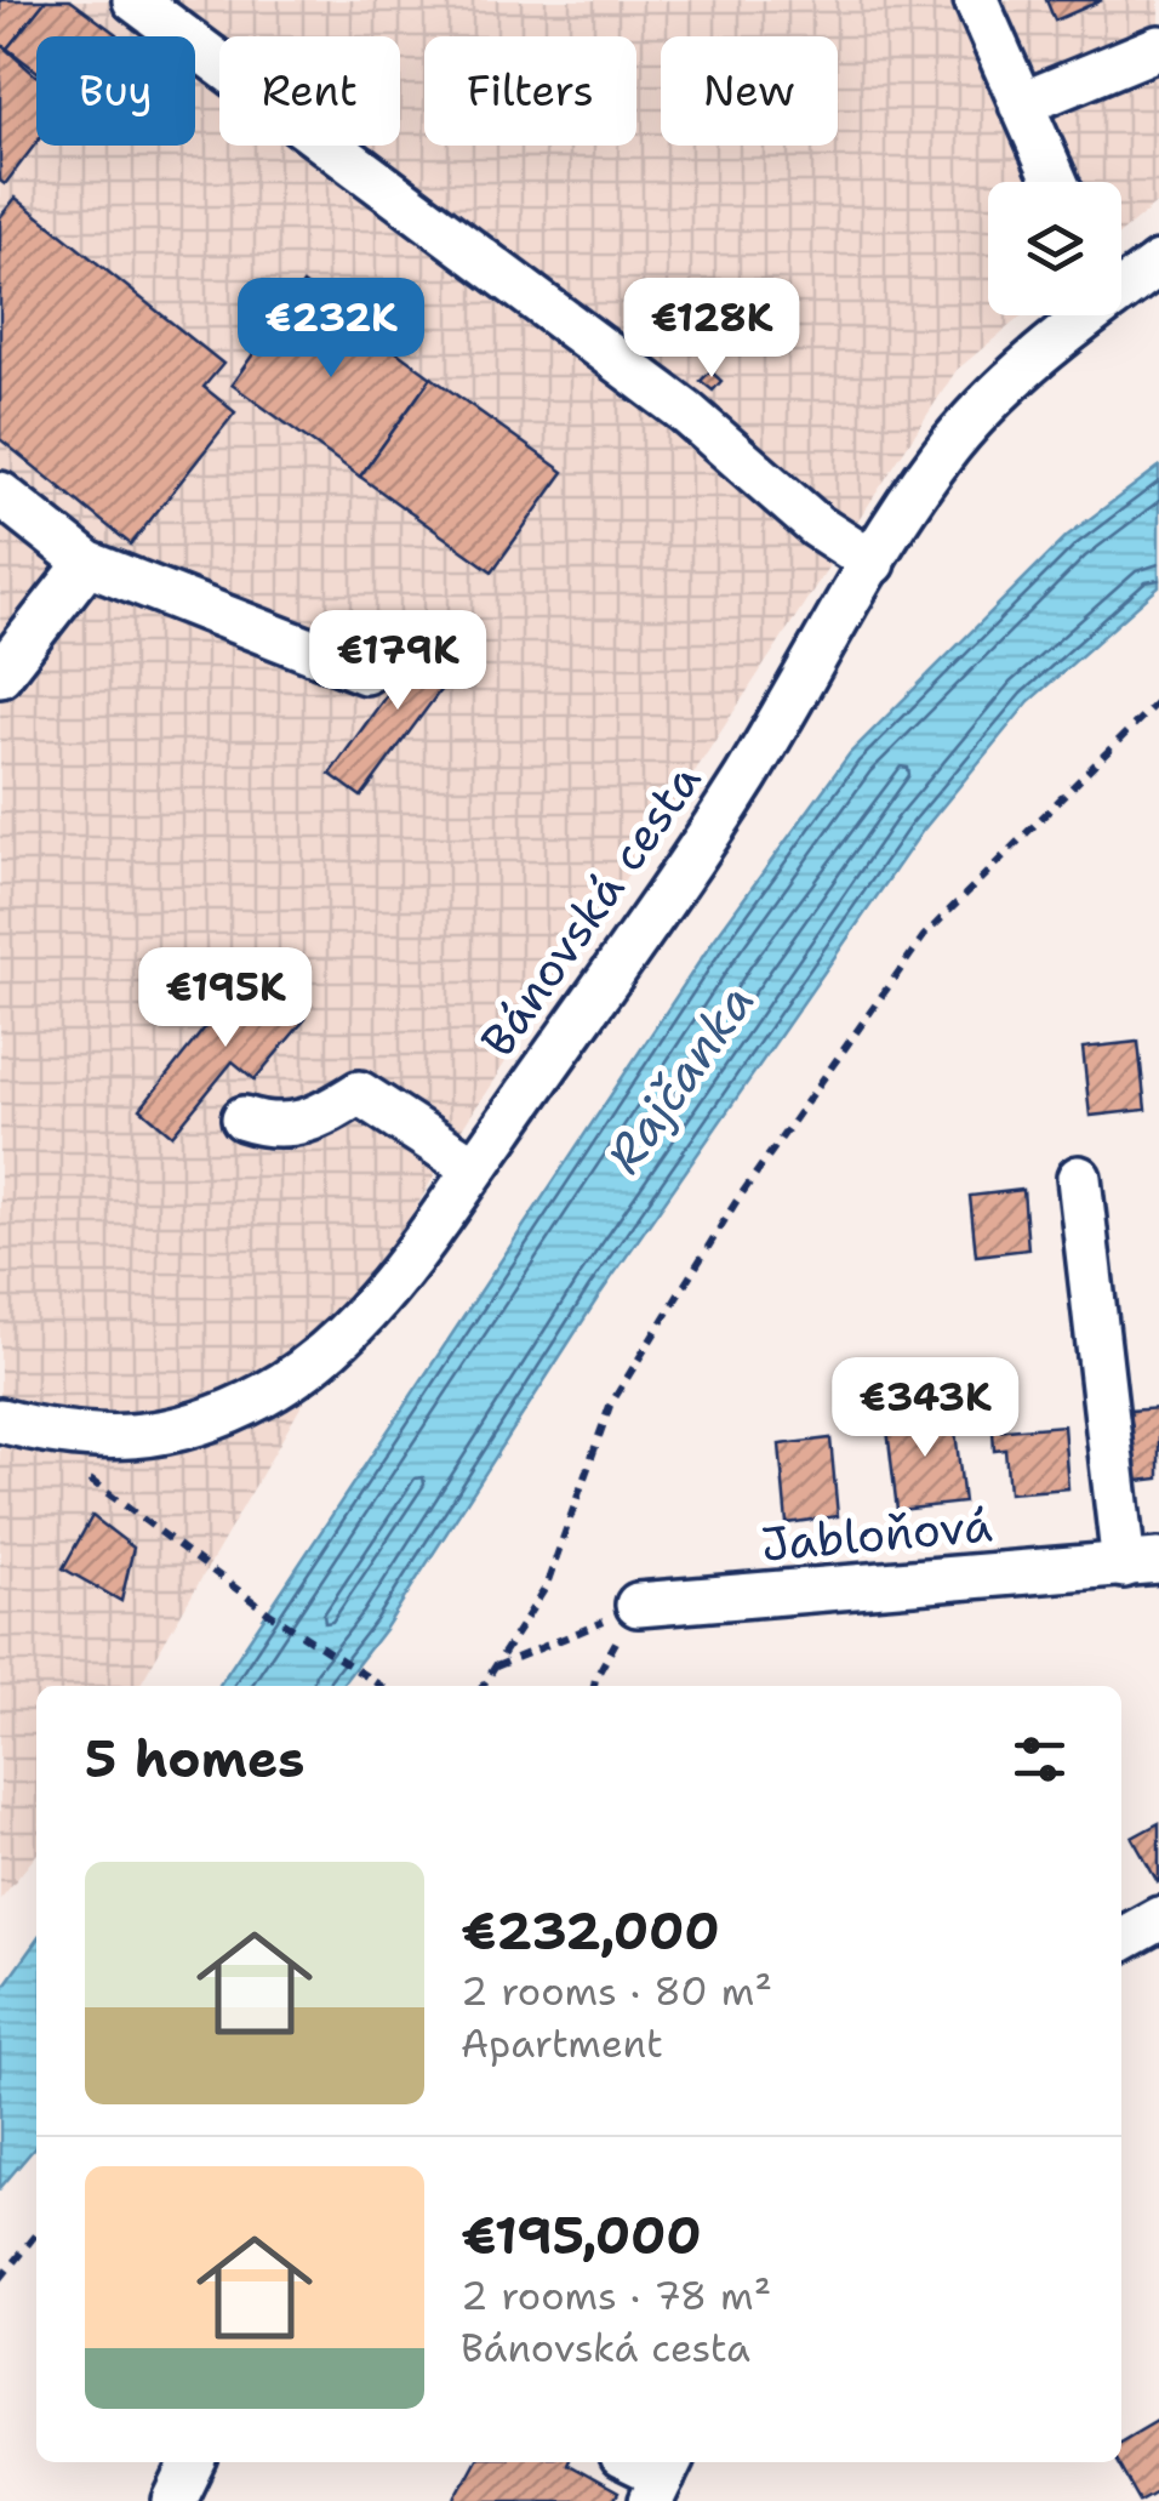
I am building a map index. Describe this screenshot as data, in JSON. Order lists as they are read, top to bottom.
{
  "streets": {
    "street": ["Bánovská cesta", "Jabloňová"]
  },
  "water": ["Rajčanka"],
  "page": {
    "chip": [
      "Buy",
      "Rent",
      "Filters",
      "New"
    ],
    "price": [
      "€232K",
      "€128K",
      "€179K",
      "€195K",
      "€343K"
    ],
    "heading": "5 homes",
    "list": [
      {
        "name": "€232,000",
        "note": "2 rooms · 80 m² · Apartment"
      },
      {
        "name": "€195,000",
        "note": "2 rooms · 78 m² · Bánovská cesta"
      }
    ]
  }
}
